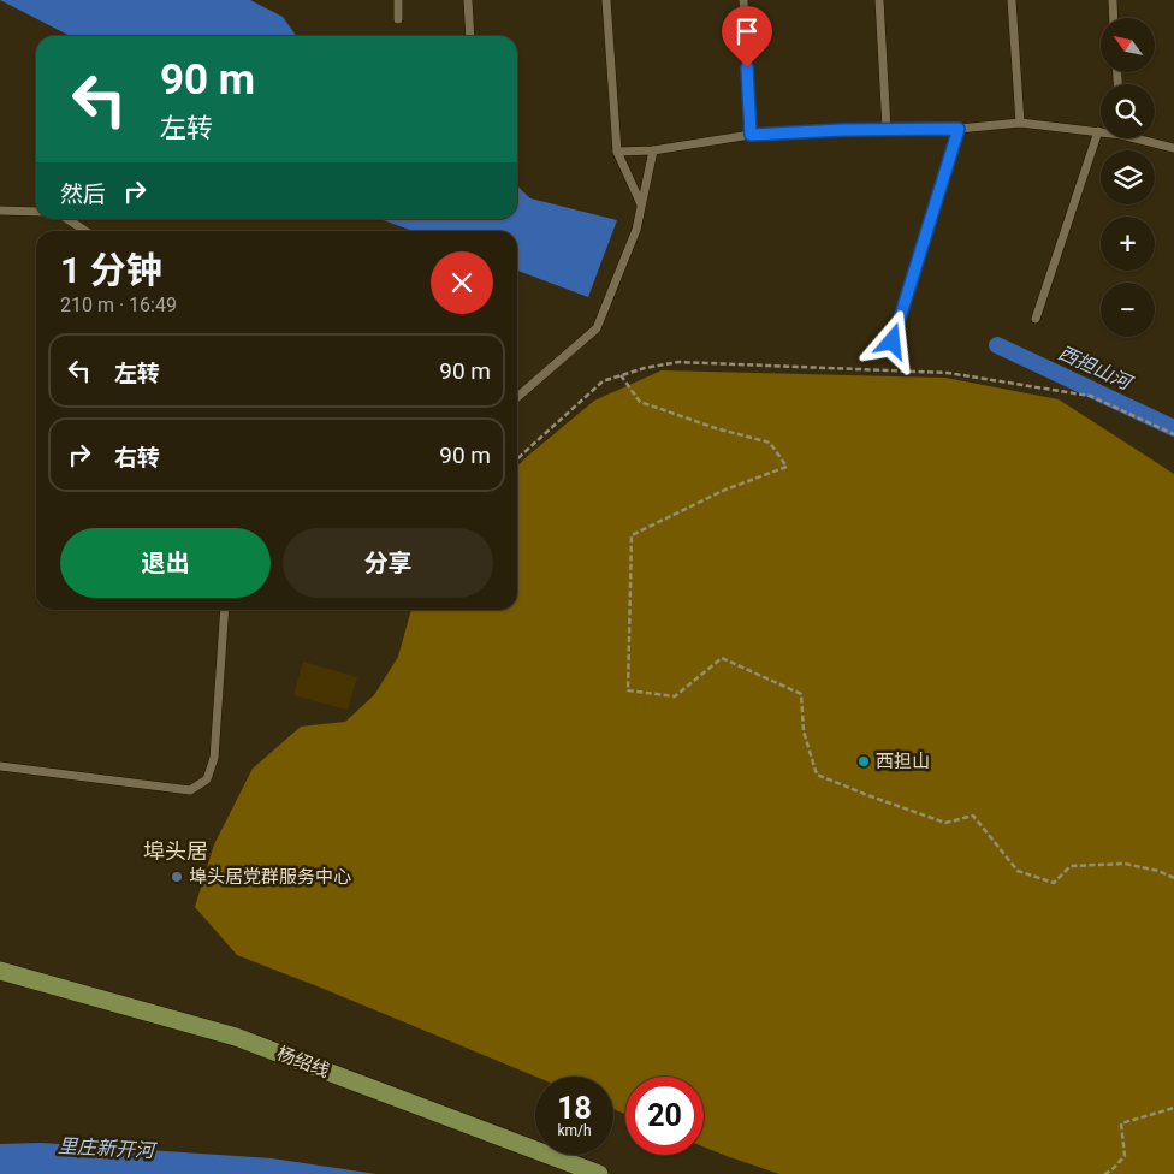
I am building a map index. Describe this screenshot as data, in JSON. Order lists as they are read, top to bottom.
{
  "streets": {
    "main road": ["杨绍线"]
  },
  "districts": ["埠头居"],
  "water": ["西担山河", "里庄新开河"],
  "places": ["西担山", "埠头居党群服务中心"],
  "north": "top left",
  "page": {
    "map_buttons": ["+", "−"],
    "turn": ["90 m", "左转"],
    "then": "然后",
    "heading": ["1 分钟", "210 m · 16:49"],
    "list": [
      {
        "name": "左转",
        "value": "90 m"
      },
      {
        "name": "右转",
        "value": "90 m"
      }
    ],
    "buttons": ["退出", "分享"],
    "speed": "18 km/h",
    "limit": "20"
  }
}
